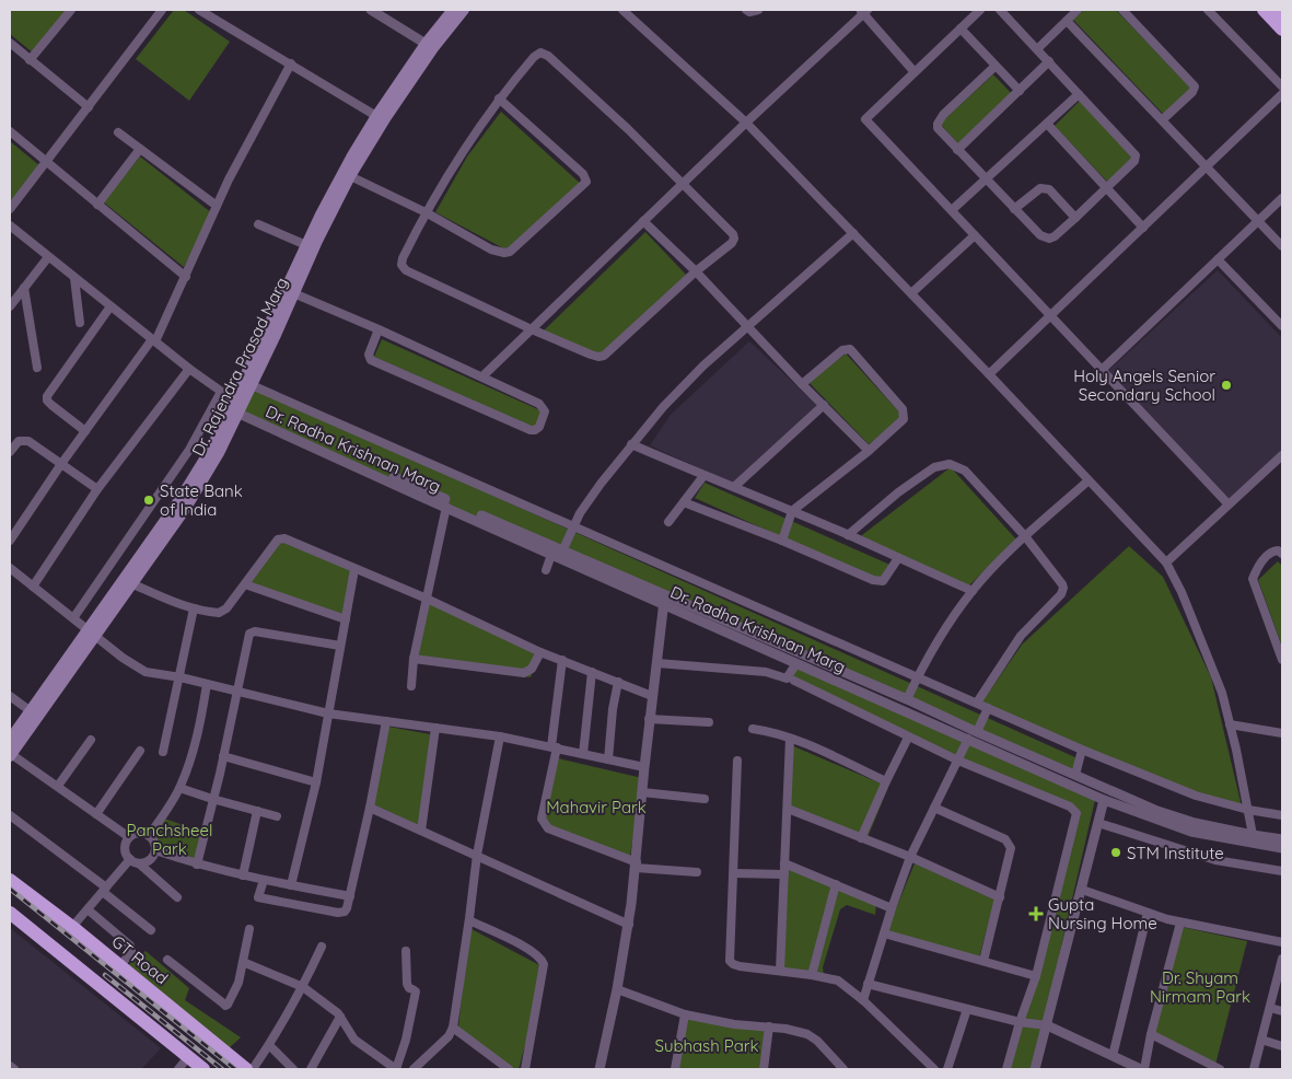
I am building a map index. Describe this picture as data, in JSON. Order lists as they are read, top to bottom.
{
  "streets": {
    "highway": ["GT Road"],
    "main road": ["Dr. Rajendra Prasad Marg"],
    "street": ["Dr. Radha Krishnan Marg"]
  },
  "crossings": [
    ["Dr. Rajendra Prasad Marg", "Dr. Radha Krishnan Marg"]
  ],
  "parks": [
    "Mahavir Park",
    "Panchsheel Park",
    "Dr. Shyam Nirmam Park",
    "Subhash Park"
  ],
  "places": {
    "other": ["Holy Angels Senior Secondary School", "State Bank of India", "STM Institute"],
    "health": ["Gupta Nursing Home"]
  }
}
